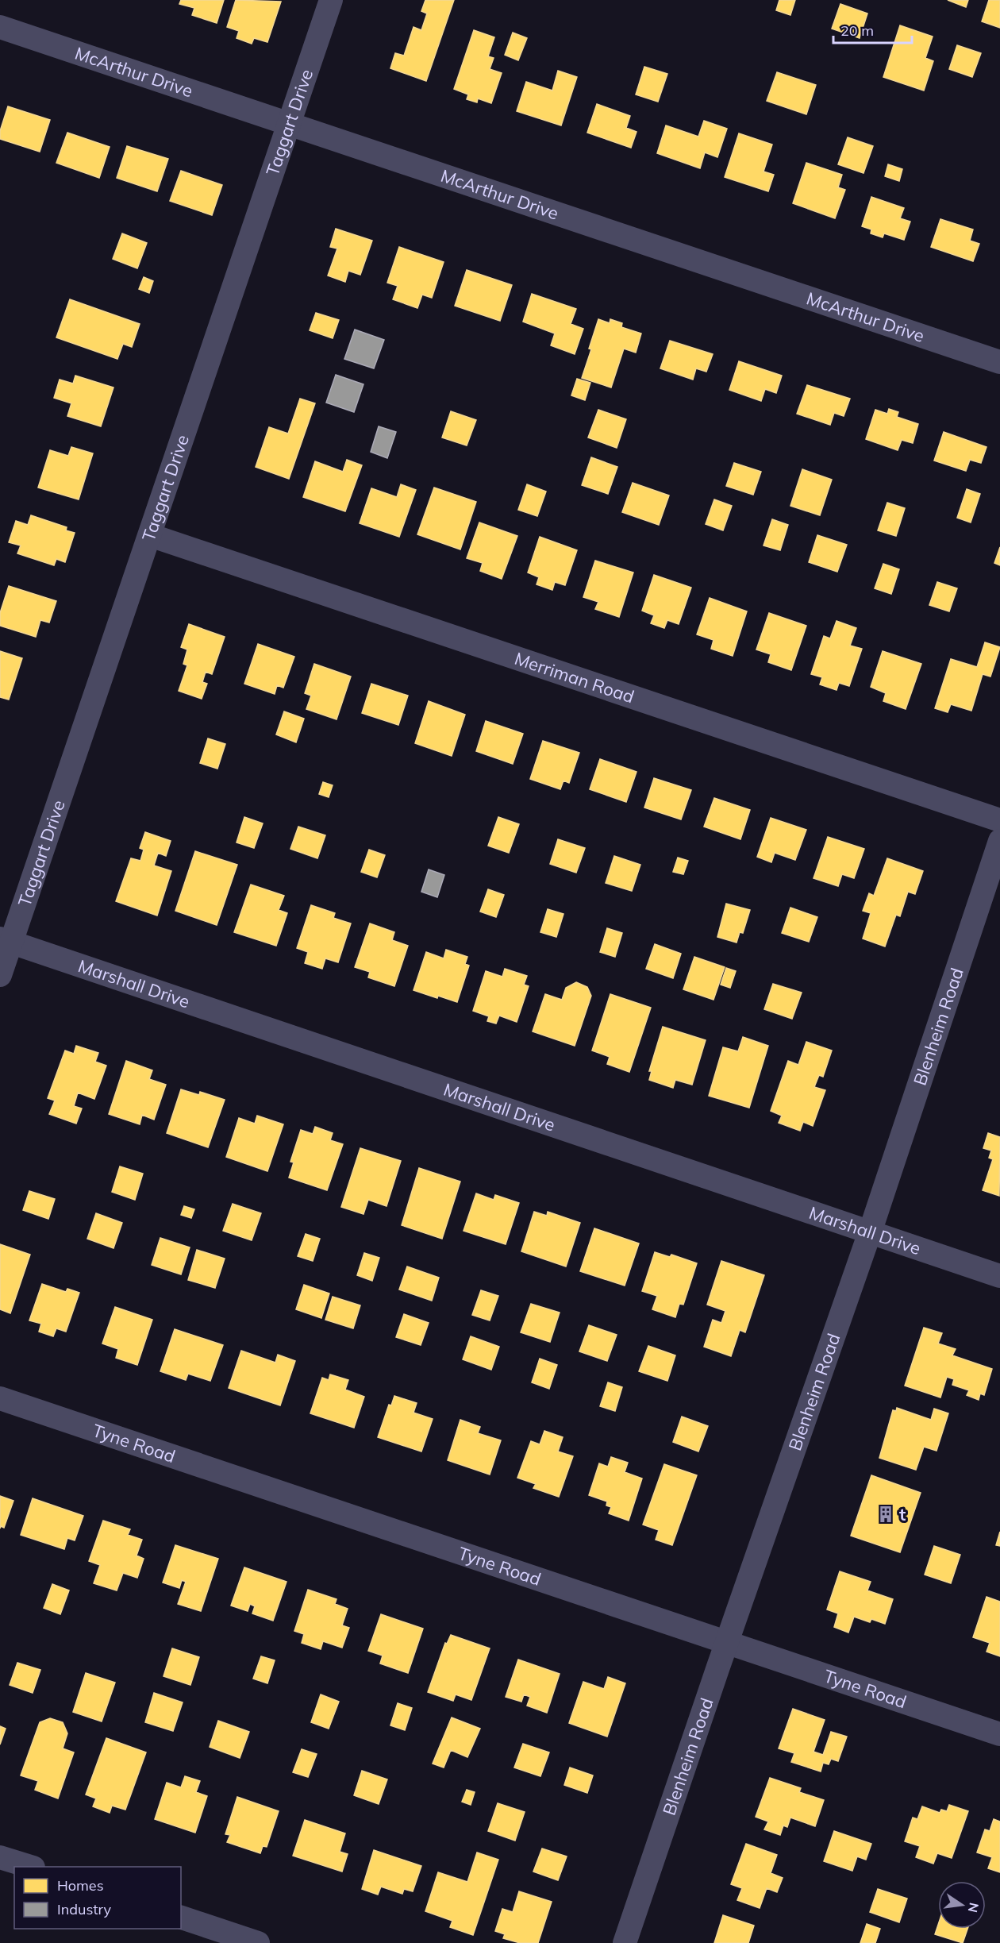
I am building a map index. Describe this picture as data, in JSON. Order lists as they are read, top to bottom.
{
  "streets": {
    "street": [
      "McArthur Drive",
      "Taggart Drive",
      "Merriman Road",
      "Marshall Drive",
      "Blenheim Road",
      "Tyne Road"
    ]
  },
  "crossings": [
    ["McArthur Drive", "Taggart Drive"],
    ["Taggart Drive", "Merriman Road"],
    ["Taggart Drive", "Marshall Drive"],
    ["Marshall Drive", "Blenheim Road"],
    ["Blenheim Road", "Tyne Road"]
  ],
  "places": {
    "building": ["t"]
  },
  "legend": ["Homes", "Industry"],
  "scale_bar": "20 m",
  "north": "right"
}
